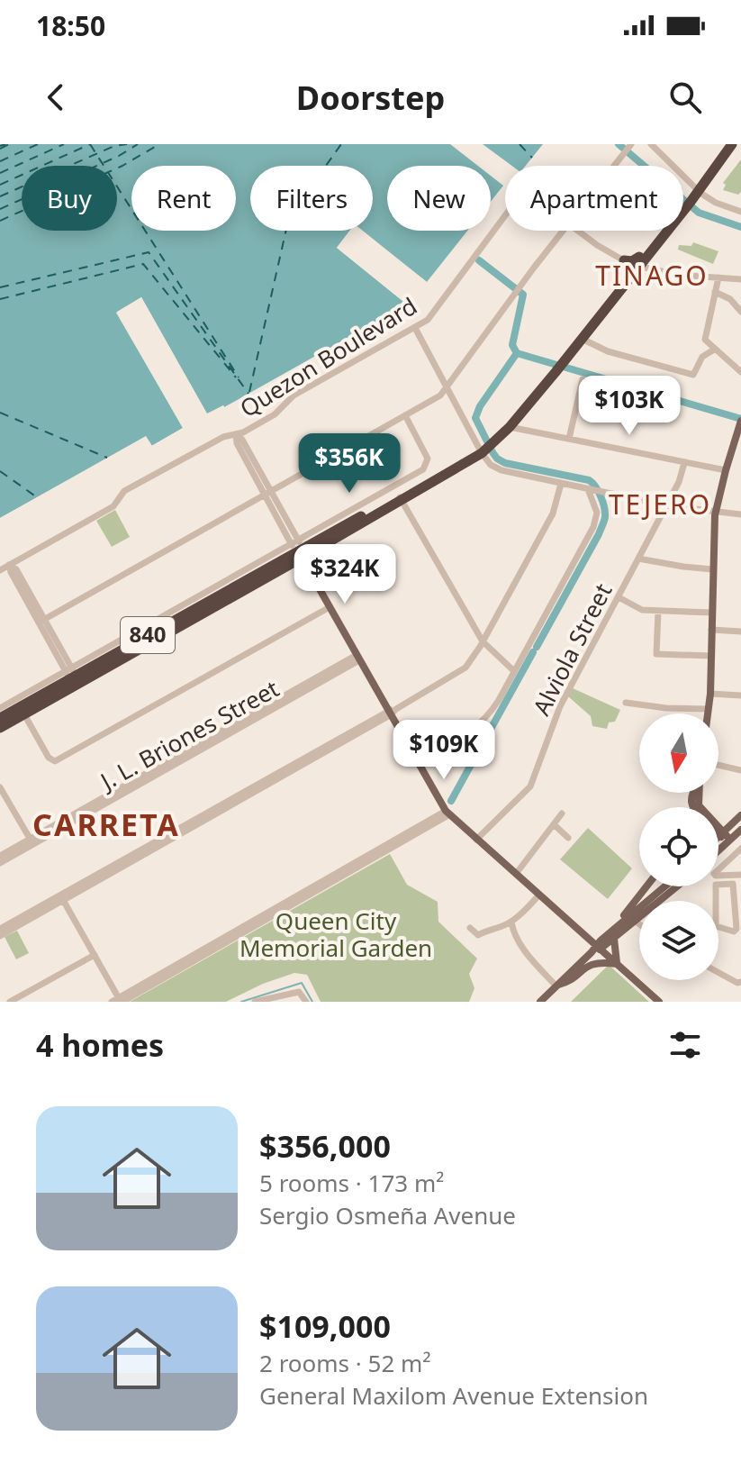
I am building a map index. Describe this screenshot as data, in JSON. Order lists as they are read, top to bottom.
{
  "streets": {
    "highway": ["840"],
    "street": ["Quezon Boulevard", "Alviola Street", "J. L. Briones Street"]
  },
  "districts": ["TINAGO", "TEJERO", "CARRETA"],
  "parks": ["Queen City Memorial Garden"],
  "north": "bottom",
  "page": {
    "status": "18:50",
    "header": "Doorstep",
    "chip": [
      "Buy",
      "Rent",
      "Filters",
      "New",
      "Apartment"
    ],
    "price": [
      "$103K",
      "$356K",
      "$324K",
      "$109K"
    ],
    "heading": "4 homes",
    "list": [
      {
        "name": "$356,000",
        "note": "5 rooms · 173 m² · Sergio Osmeña Avenue"
      },
      {
        "name": "$109,000",
        "note": "2 rooms · 52 m² · General Maxilom Avenue Extension"
      }
    ]
  }
}
